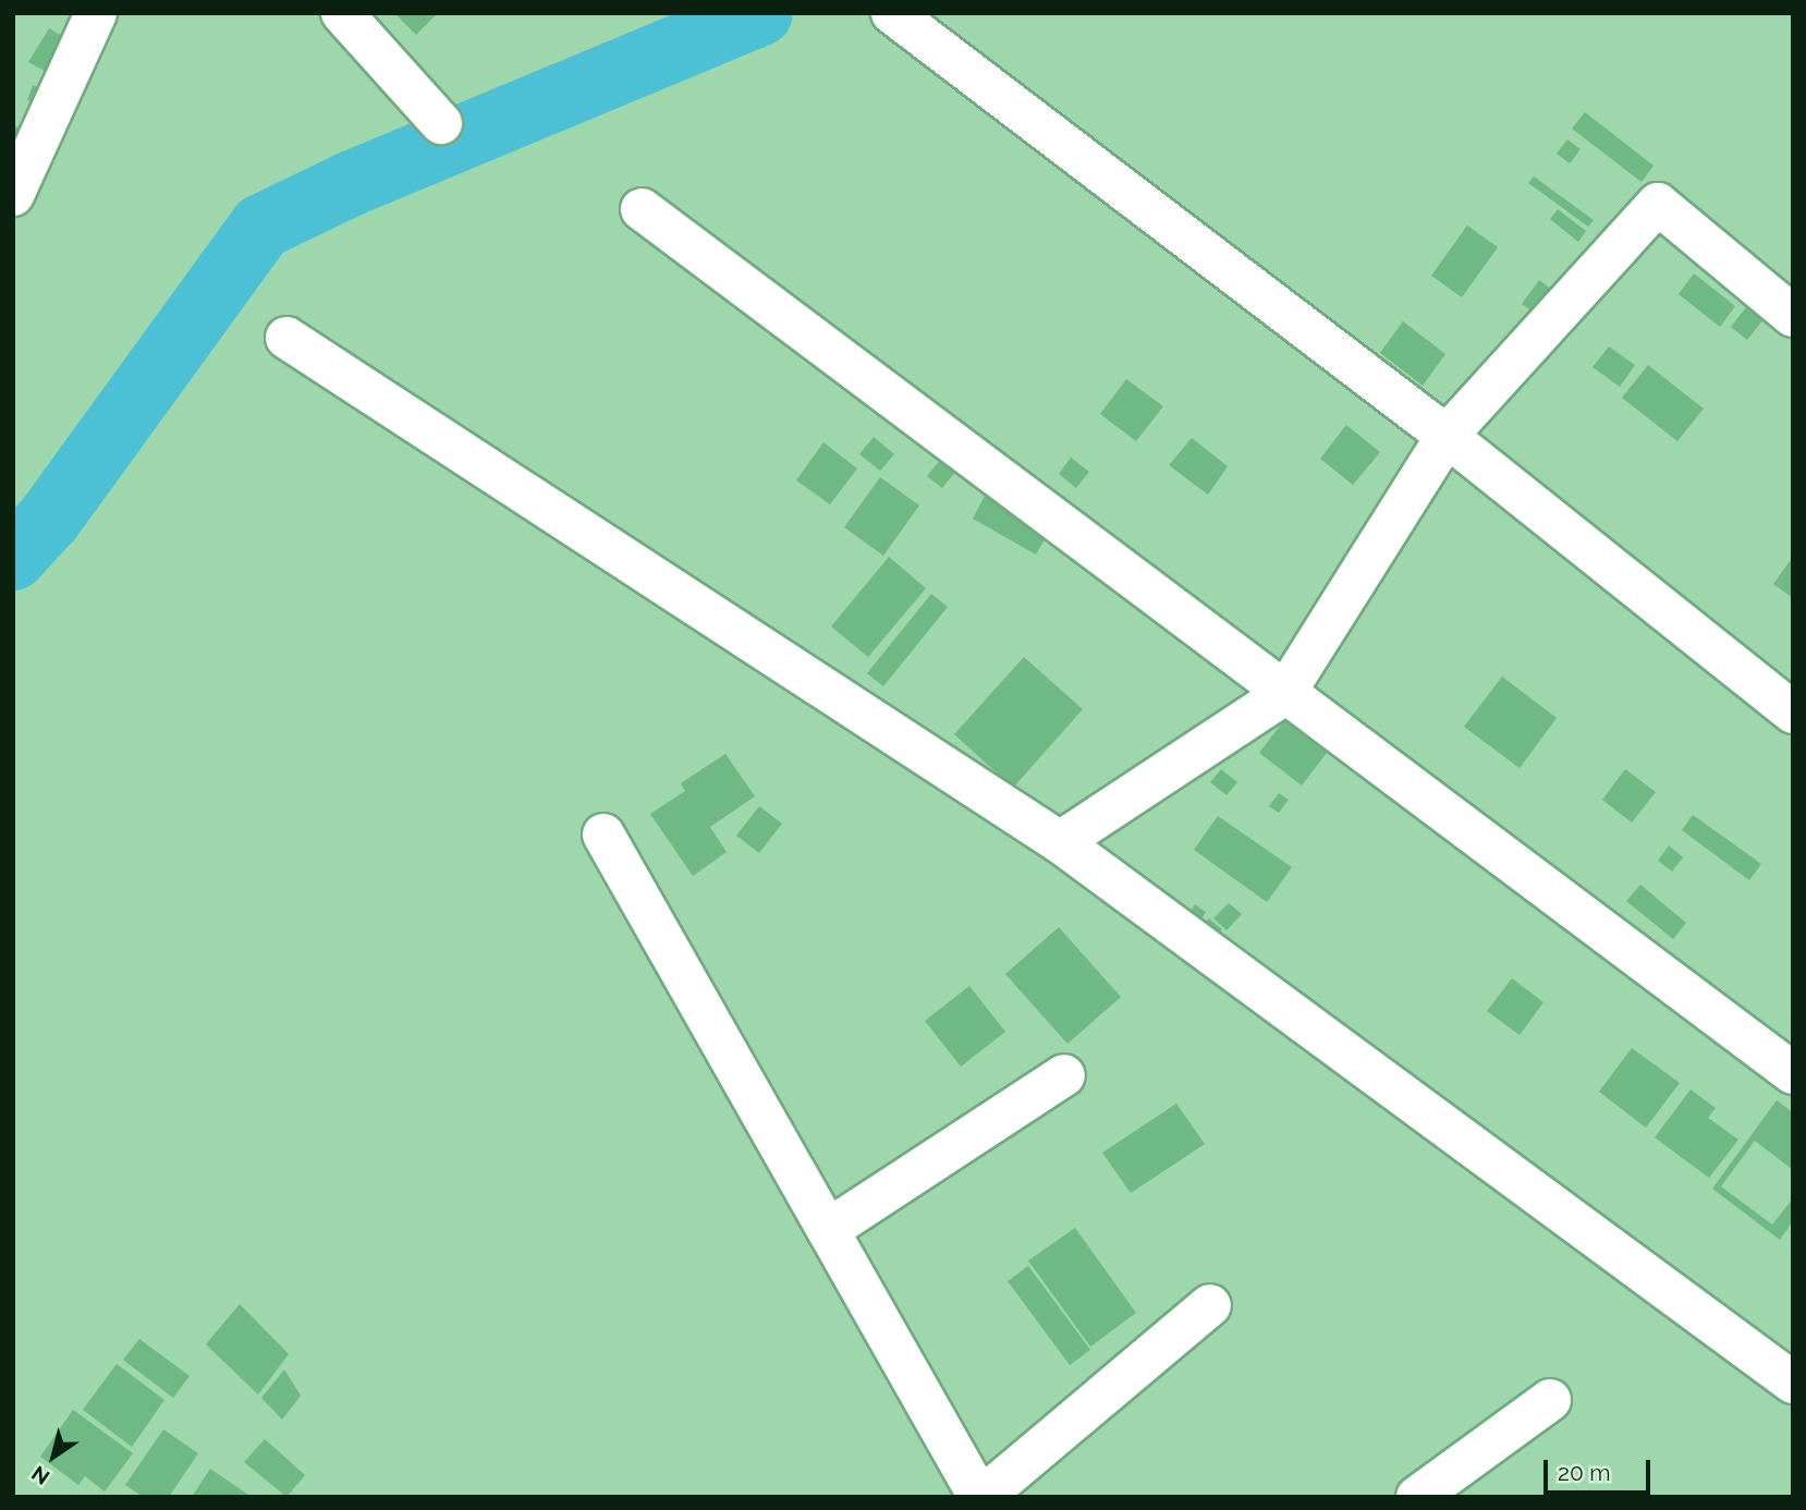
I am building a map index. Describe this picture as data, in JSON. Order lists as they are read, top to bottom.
{
  "scale_bar": "20 m",
  "north": "bottom left"
}
